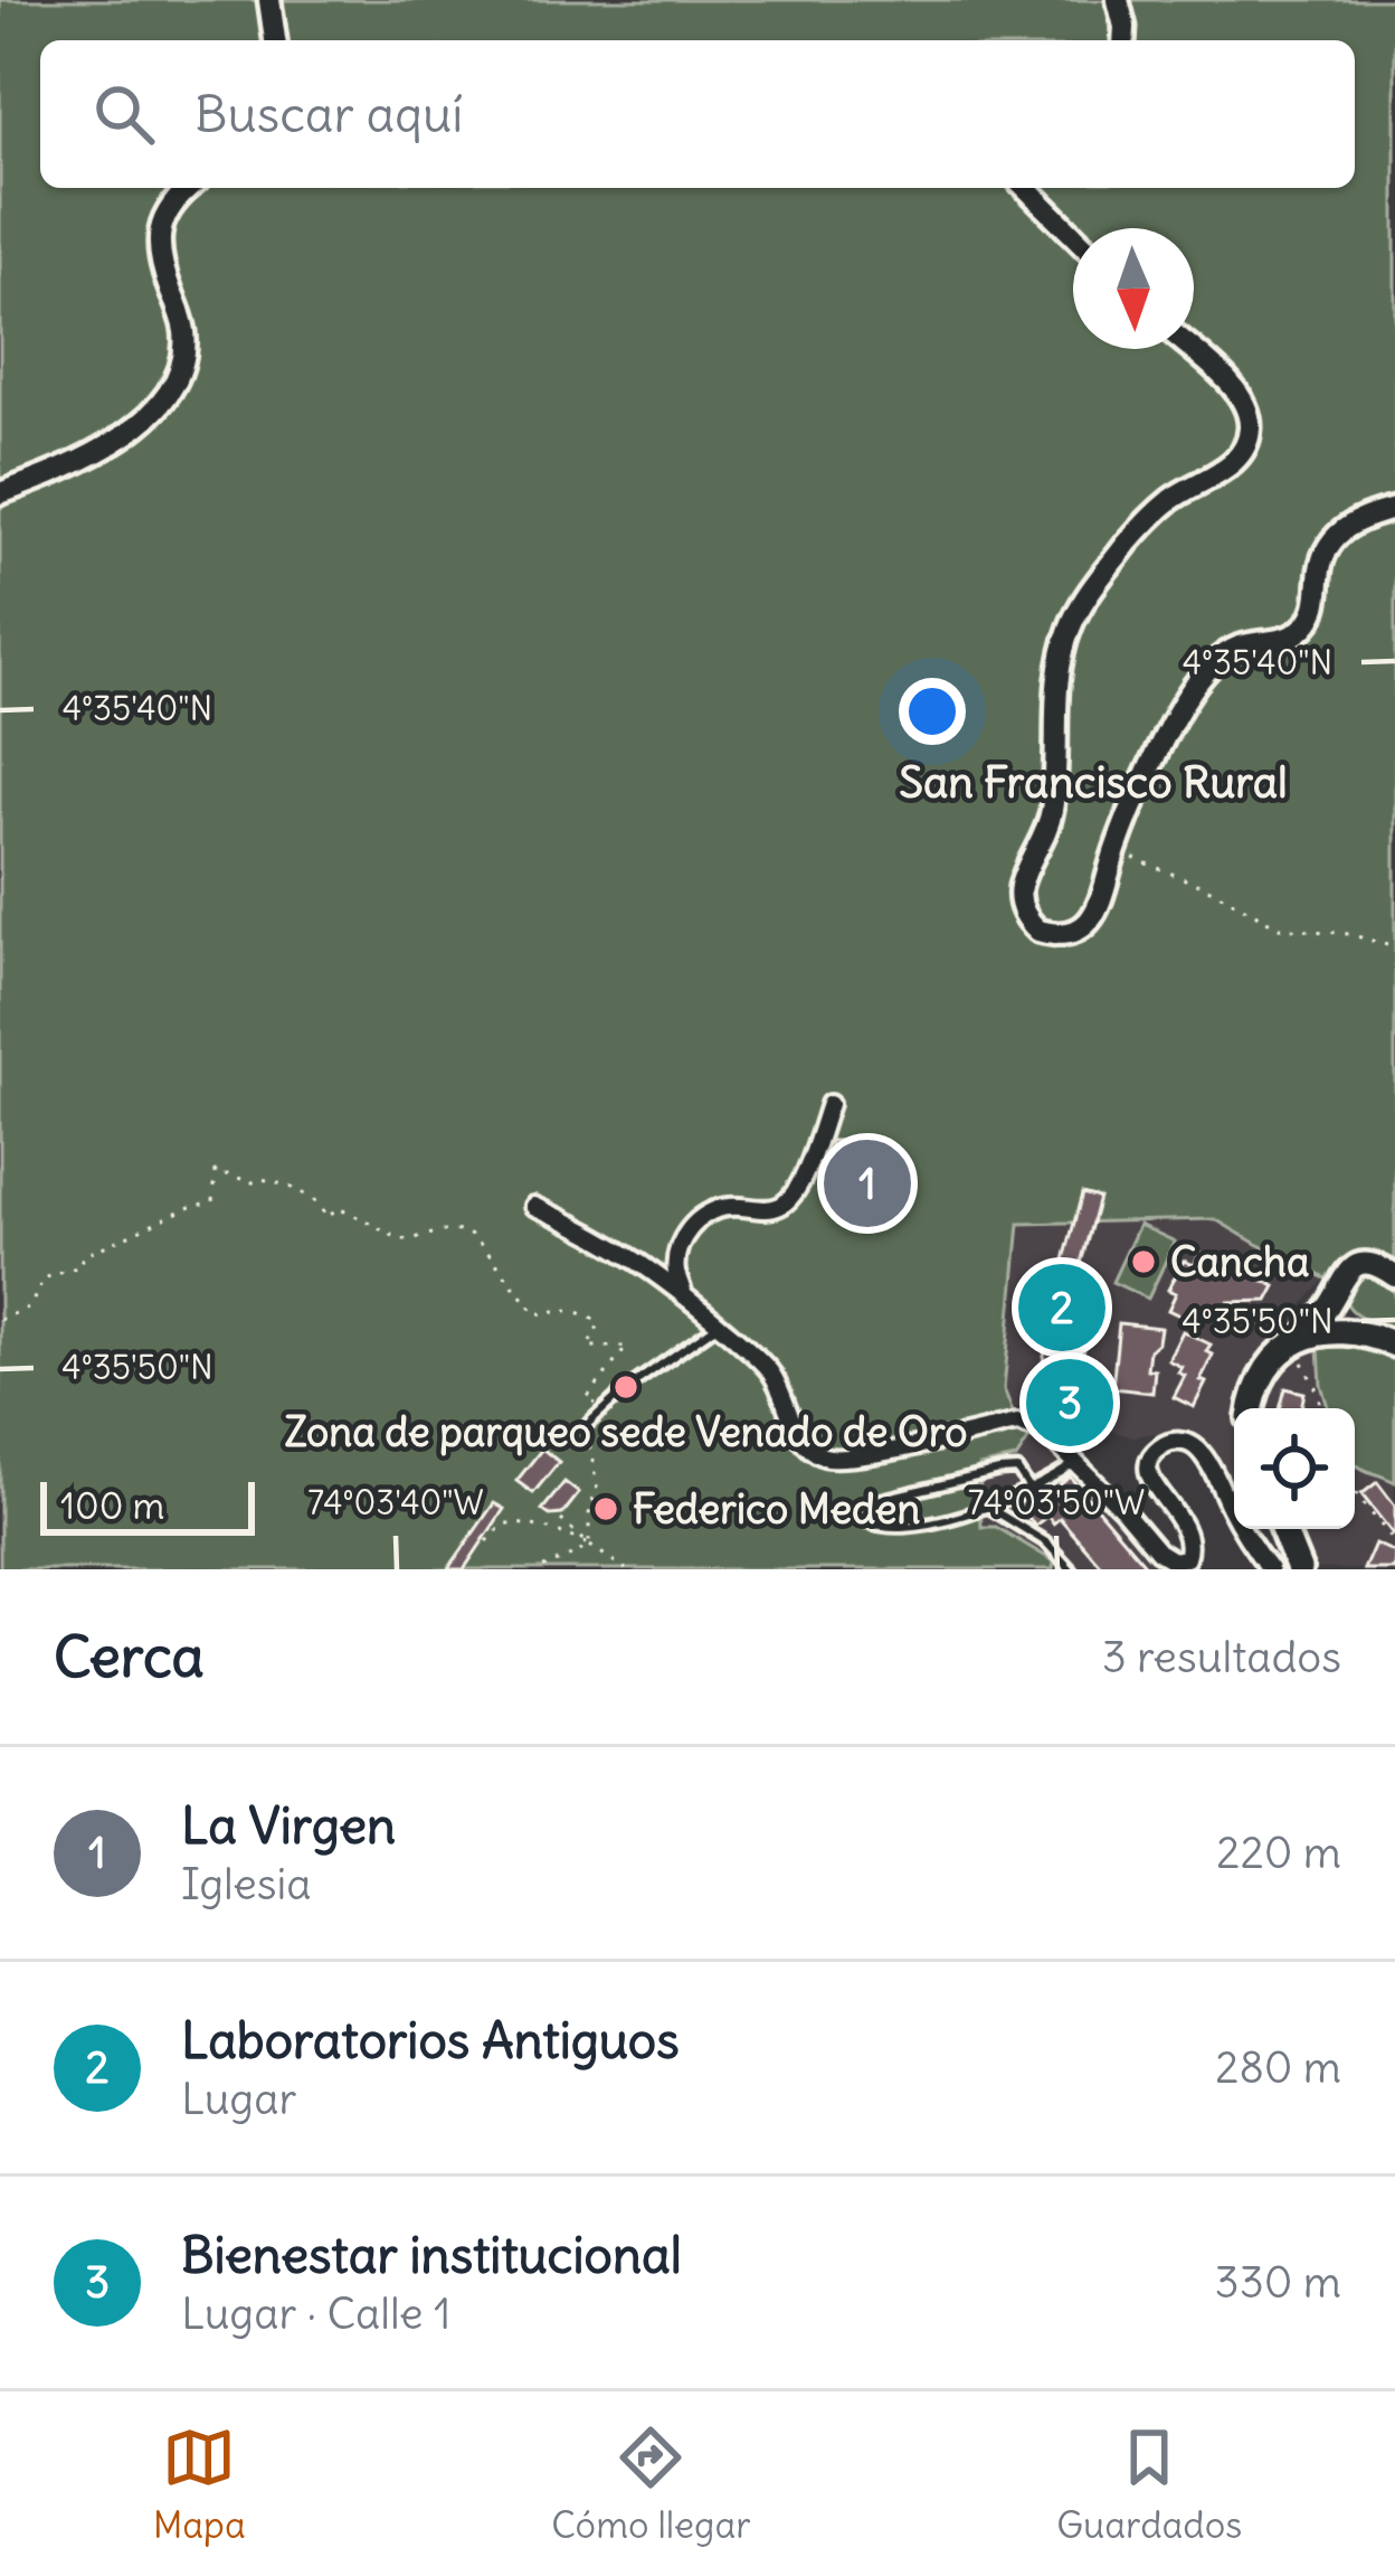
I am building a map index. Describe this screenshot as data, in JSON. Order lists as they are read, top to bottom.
{
  "districts": ["San Francisco Rural"],
  "places": ["Cancha", "Zona de parqueo sede Venado de Oro", "Federico Meden"],
  "scale_bar": "100 m",
  "north": "bottom",
  "page": {
    "search": "Buscar aquí",
    "pins": ["1", "2", "3"],
    "scale": "100 m",
    "heading": ["Cerca", "3 resultados"],
    "list": [
      {
        "mark": "1",
        "name": "La Virgen",
        "note": "Iglesia",
        "value": "220 m"
      },
      {
        "mark": "2",
        "name": "Laboratorios Antiguos",
        "note": "Lugar",
        "value": "280 m"
      },
      {
        "mark": "3",
        "name": "Bienestar institucional",
        "note": "Lugar · Calle 1",
        "value": "330 m"
      }
    ],
    "nav": ["Mapa", "Cómo llegar", "Guardados"]
  },
  "coordinates": [
    "4°35'40\"N",
    "4°35'50\"N",
    "74°03'40\"W",
    "74°03'50\"W"
  ]
}
